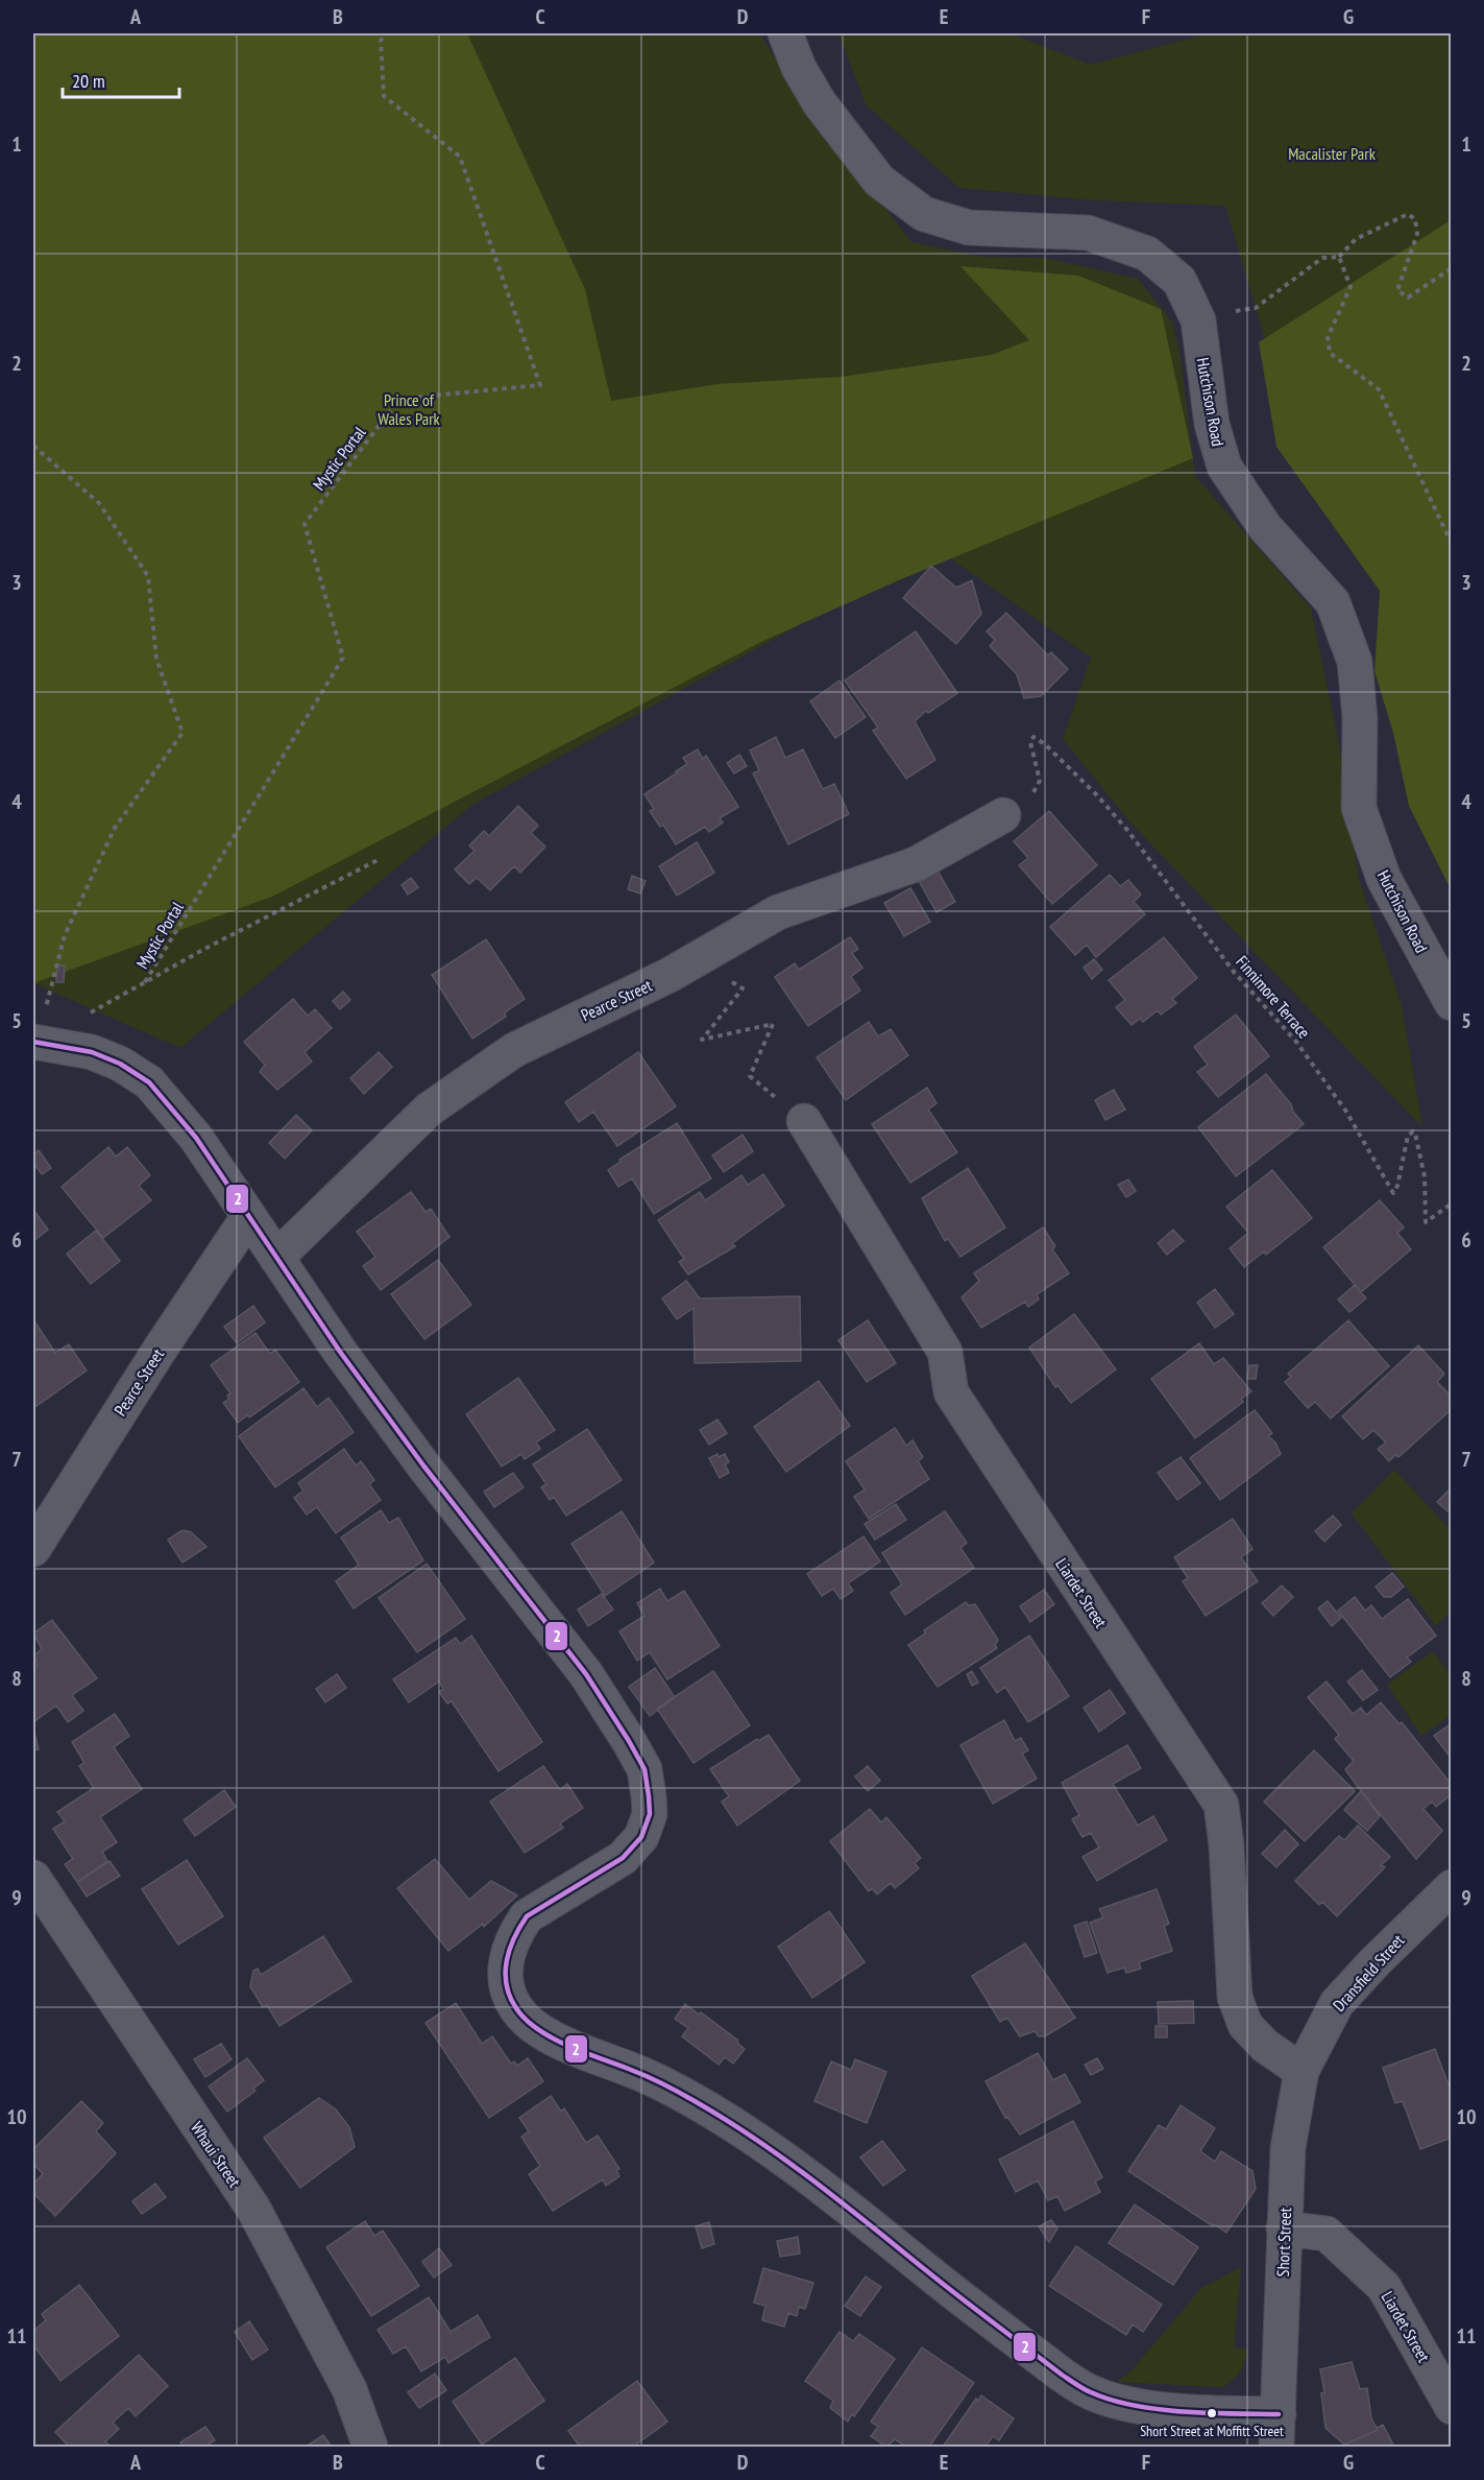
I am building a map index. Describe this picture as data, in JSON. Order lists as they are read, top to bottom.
{
  "streets": {
    "street": [
      "Hutchison Road",
      "Pearce Street",
      "Liardet Street",
      "Dransfield Street",
      "Whaui Street",
      "Short Street"
    ],
    "path": ["Mystic Portal", "Finnimore Terrace"]
  },
  "crossings": [
    ["Finnimore Terrace", "Pearce Street"],
    ["Liardet Street", "Dransfield Street"],
    ["Liardet Street", "Short Street"],
    ["Dransfield Street", "Short Street"]
  ],
  "parks": ["Macalister Park", "Prince of Wales Park"],
  "places": ["Short Street at Moffitt Street"],
  "lines": ["transit line 2"],
  "scale_bar": "20 m",
  "grid": {
    "columns": [
      "A",
      "B",
      "C",
      "D",
      "E",
      "F",
      "G"
    ],
    "rows": [
      "1",
      "2",
      "3",
      "4",
      "5",
      "6",
      "7",
      "8",
      "9",
      "10",
      "11"
    ]
  }
}
